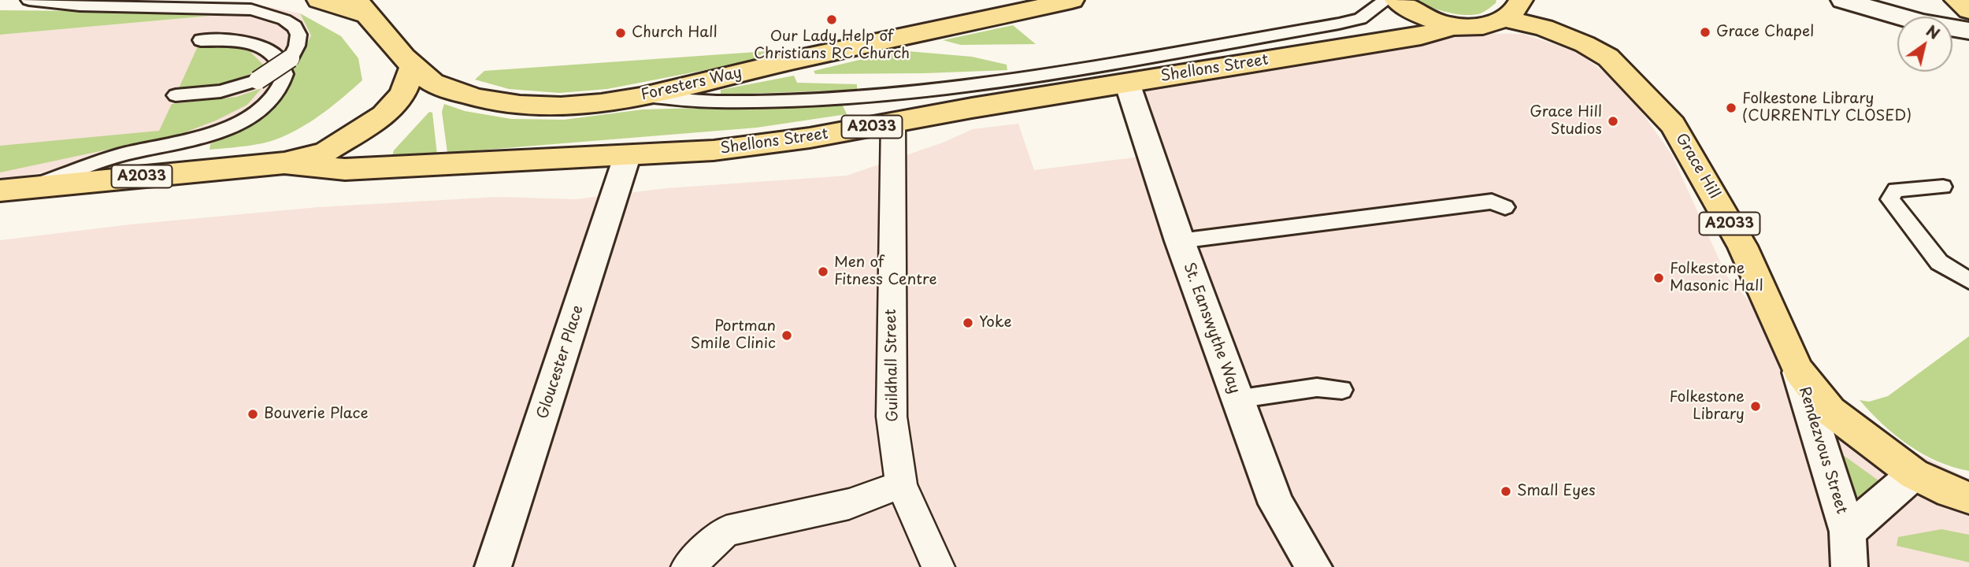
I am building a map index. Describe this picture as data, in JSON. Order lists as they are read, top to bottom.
{
  "streets": {
    "main road": [
      "Shellons Street",
      "Foresters Way",
      "A2033",
      "Grace Hill"
    ],
    "street": [
      "St. Eanswythe Way",
      "Gloucester Place",
      "Guildhall Street",
      "Rendezvous Street"
    ]
  },
  "crossings": [
    ["Shellons Street", "A2033"],
    ["Shellons Street", "St. Eanswythe Way"],
    ["Shellons Street", "Gloucester Place"],
    ["Shellons Street", "Guildhall Street"],
    ["Foresters Way", "A2033"],
    ["A2033", "Grace Hill"],
    ["A2033", "Rendezvous Street"],
    ["Grace Hill", "Rendezvous Street"]
  ],
  "places": [
    "Our Lady Help of Christians RC Church",
    "Grace Chapel",
    "Church Hall",
    "Folkestone Library (CURRENTLY CLOSED)",
    "Grace Hill Studios",
    "Men of Fitness Centre",
    "Folkestone Masonic Hall",
    "Yoke",
    "Portman Smile Clinic",
    "Folkestone Library",
    "Bouverie Place",
    "Small Eyes"
  ],
  "north": "top right"
}
